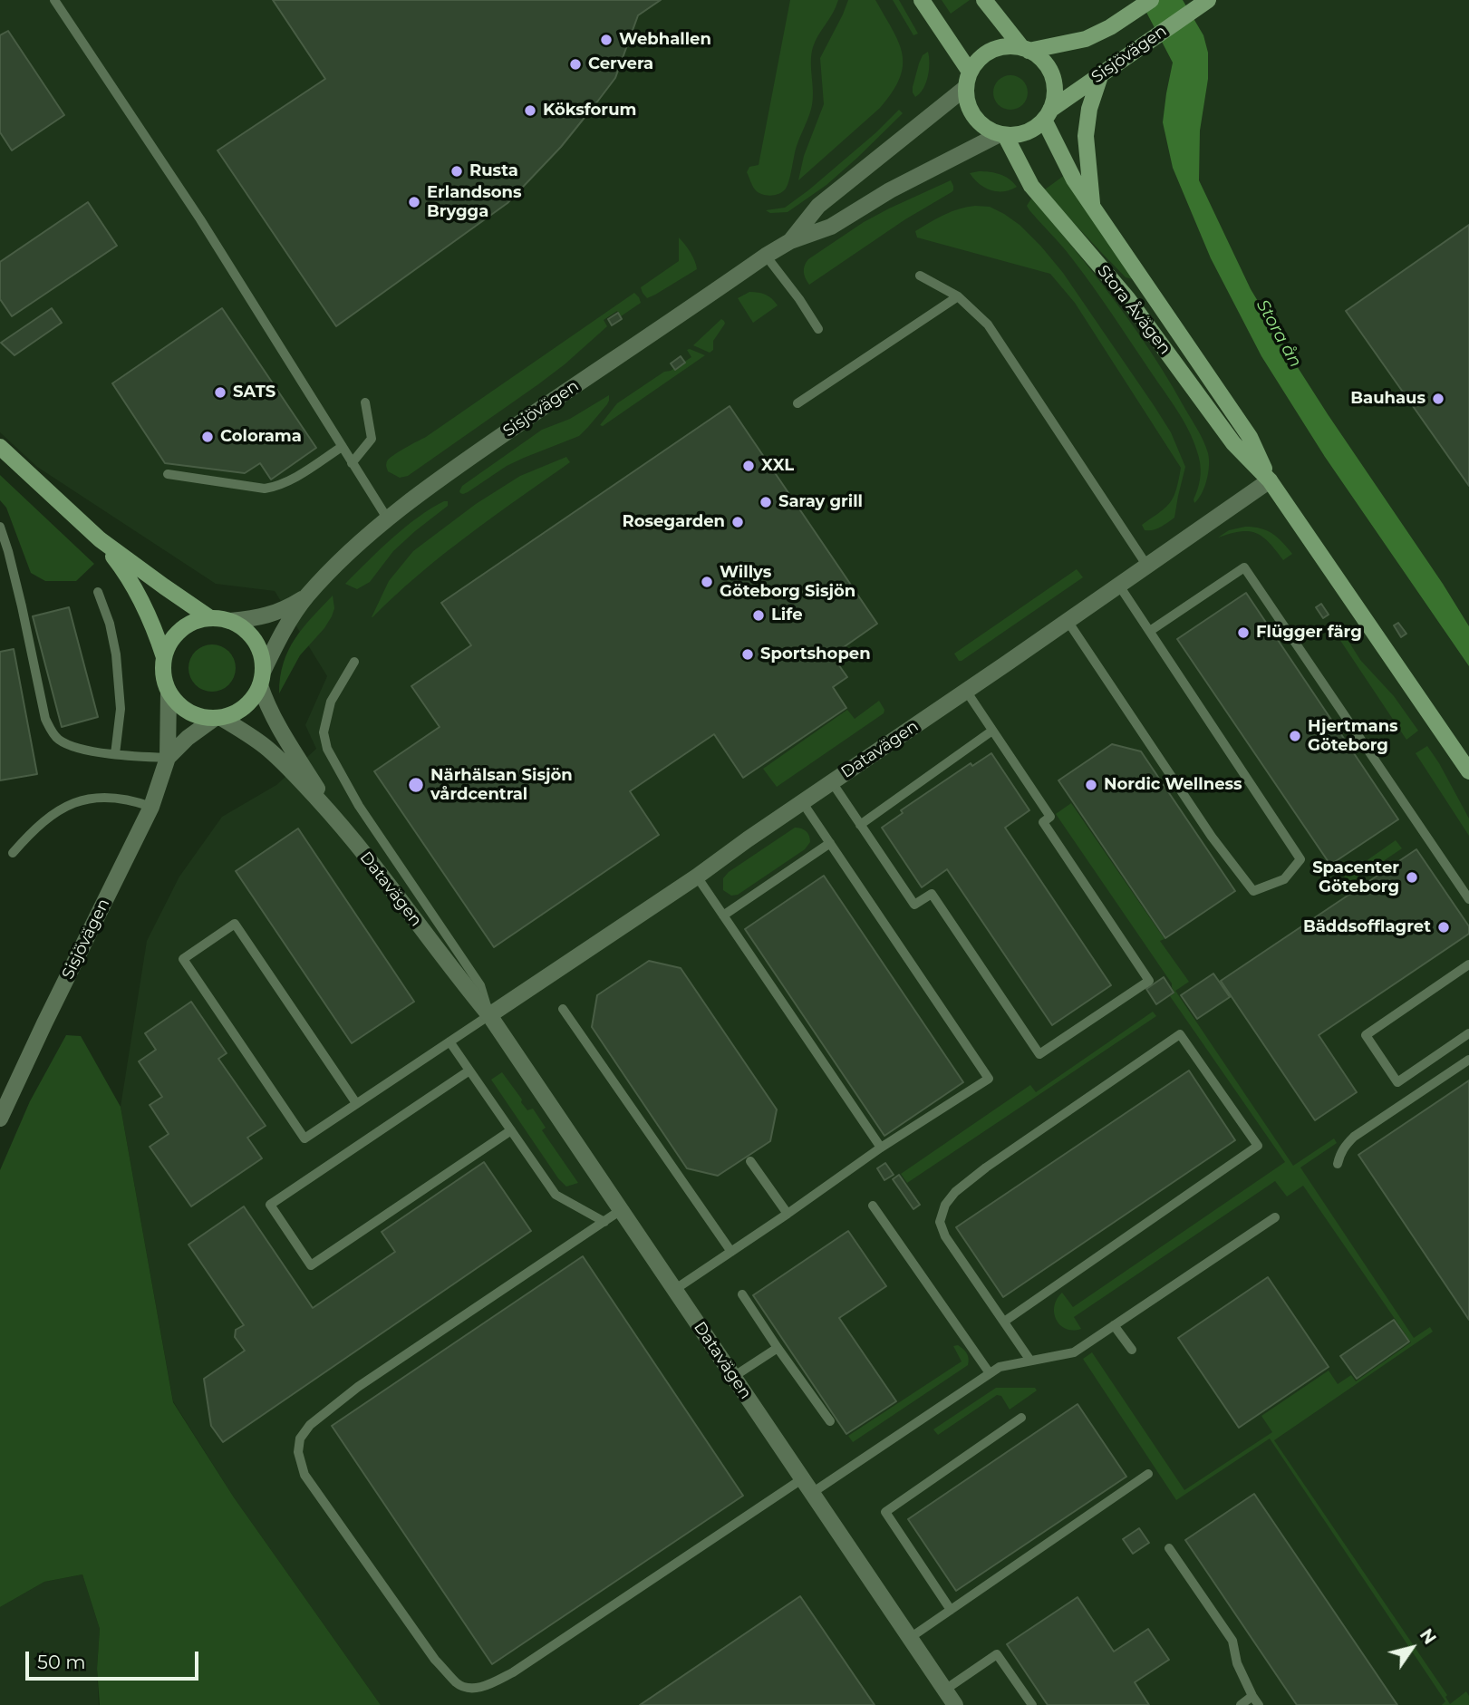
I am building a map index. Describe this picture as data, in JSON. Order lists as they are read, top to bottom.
{
  "streets": {
    "street": ["Sisjövägen", "Stora Åvägen", "Datavägen"]
  },
  "crossings": [
    ["Sisjövägen", "Stora Åvägen"],
    ["Sisjövägen", "Datavägen"],
    ["Stora Åvägen", "Datavägen"]
  ],
  "water": ["Stora ån"],
  "places": [
    "Webhallen",
    "Cervera",
    "Köksforum",
    "Rusta",
    "Erlandsons Brygga",
    "SATS",
    "Bauhaus",
    "Colorama",
    "XXL",
    "Saray grill",
    "Rosegarden",
    "Willys Göteborg Sisjön",
    "Life",
    "Flügger färg",
    "Sportshopen",
    "Hjertmans Göteborg",
    "Närhälsan Sisjön vårdcentral",
    "Nordic Wellness",
    "Spacenter Göteborg",
    "Bäddsofflagret"
  ],
  "scale_bar": "50 m",
  "north": "top right"
}
